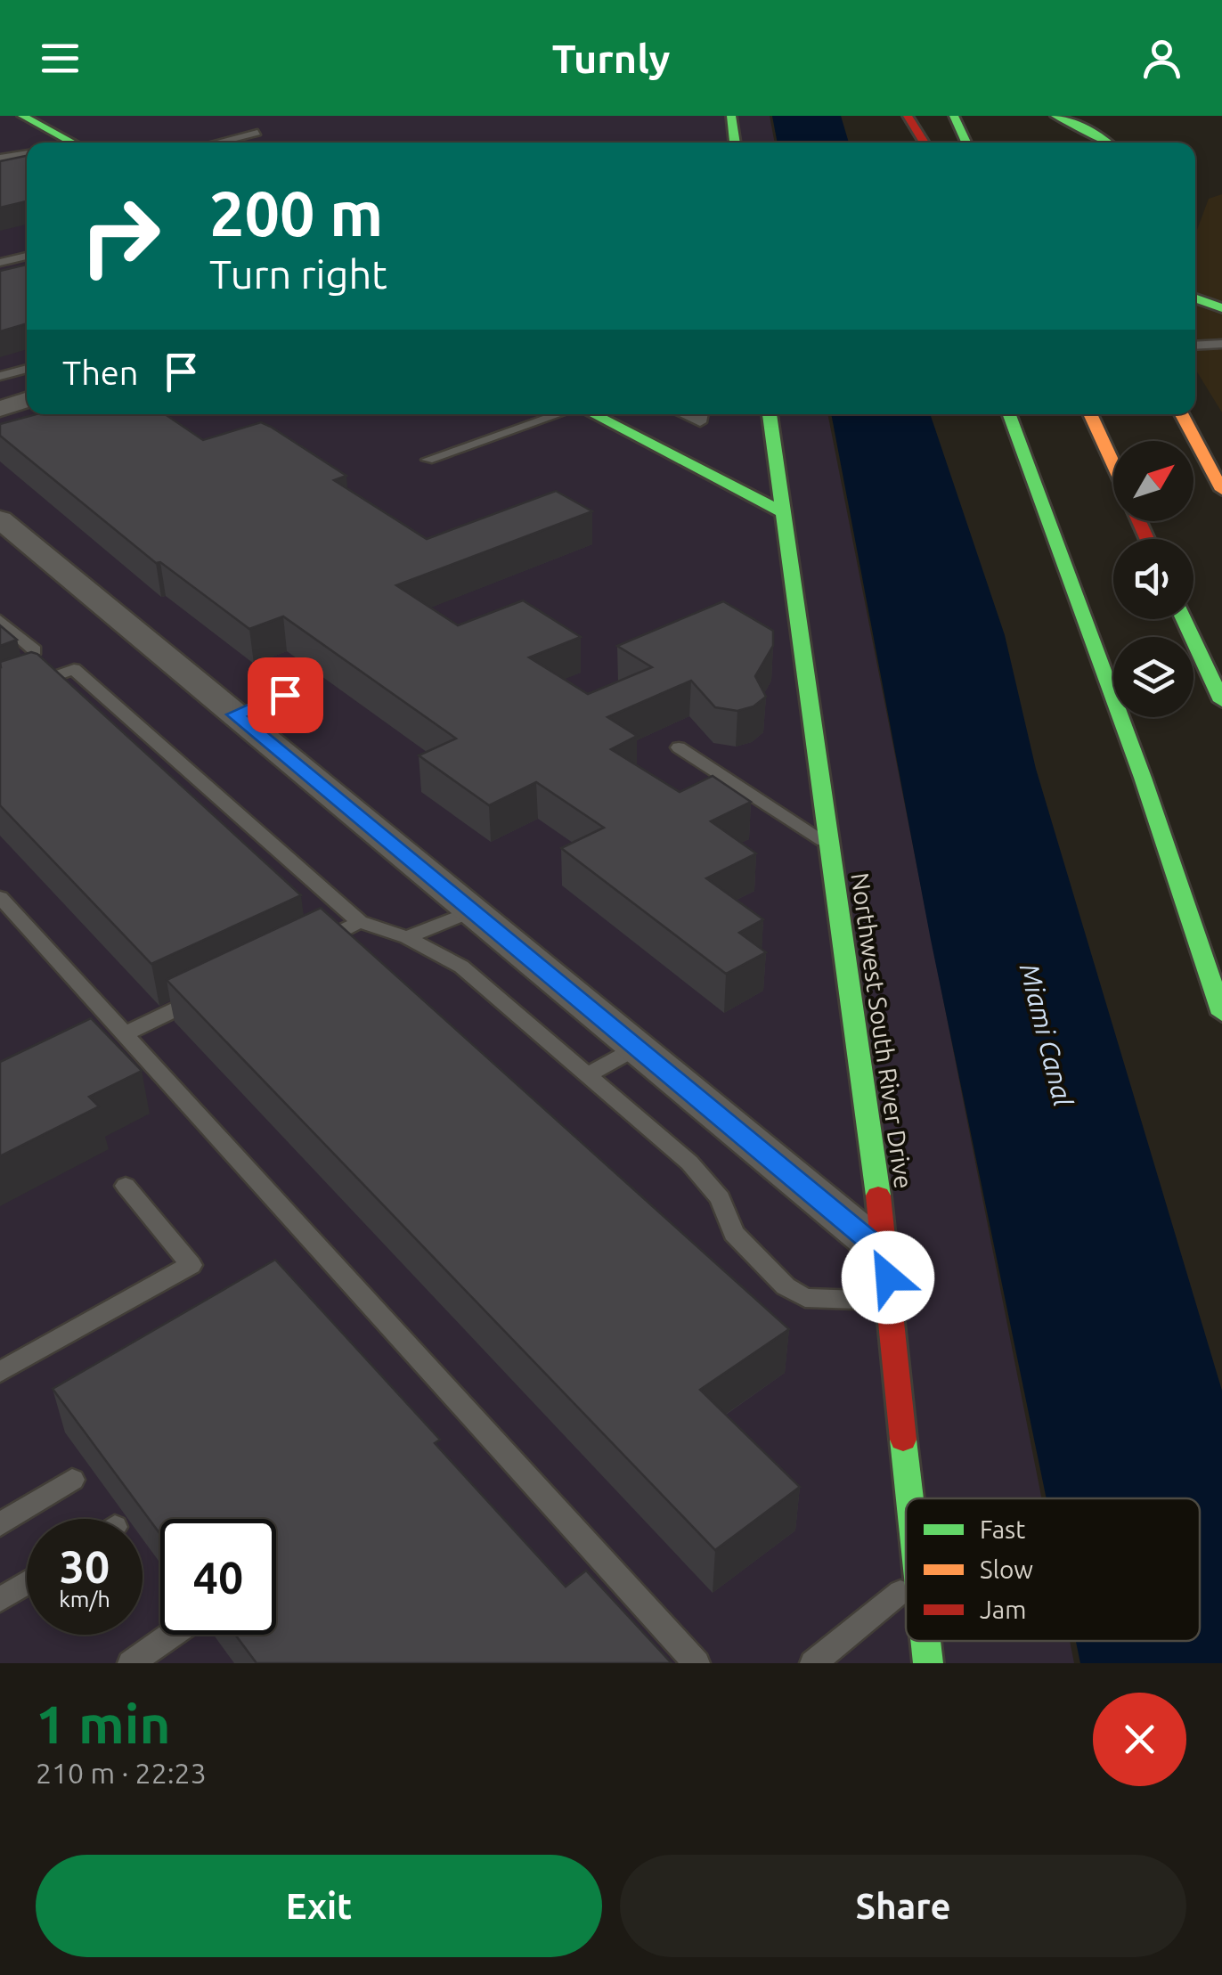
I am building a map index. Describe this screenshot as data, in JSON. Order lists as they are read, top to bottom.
{
  "streets": {
    "main road": ["Northwest South River Drive"]
  },
  "water": ["Miami Canal"],
  "legend": ["Fast", "Slow", "Jam"],
  "north": "top right",
  "page": {
    "header": "Turnly",
    "turn": ["200 m", "Turn right"],
    "then": "Then",
    "speed": "30 km/h",
    "limit": "40",
    "heading": ["1 min", "210 m · 22:23"],
    "buttons": ["Exit", "Share"]
  }
}
